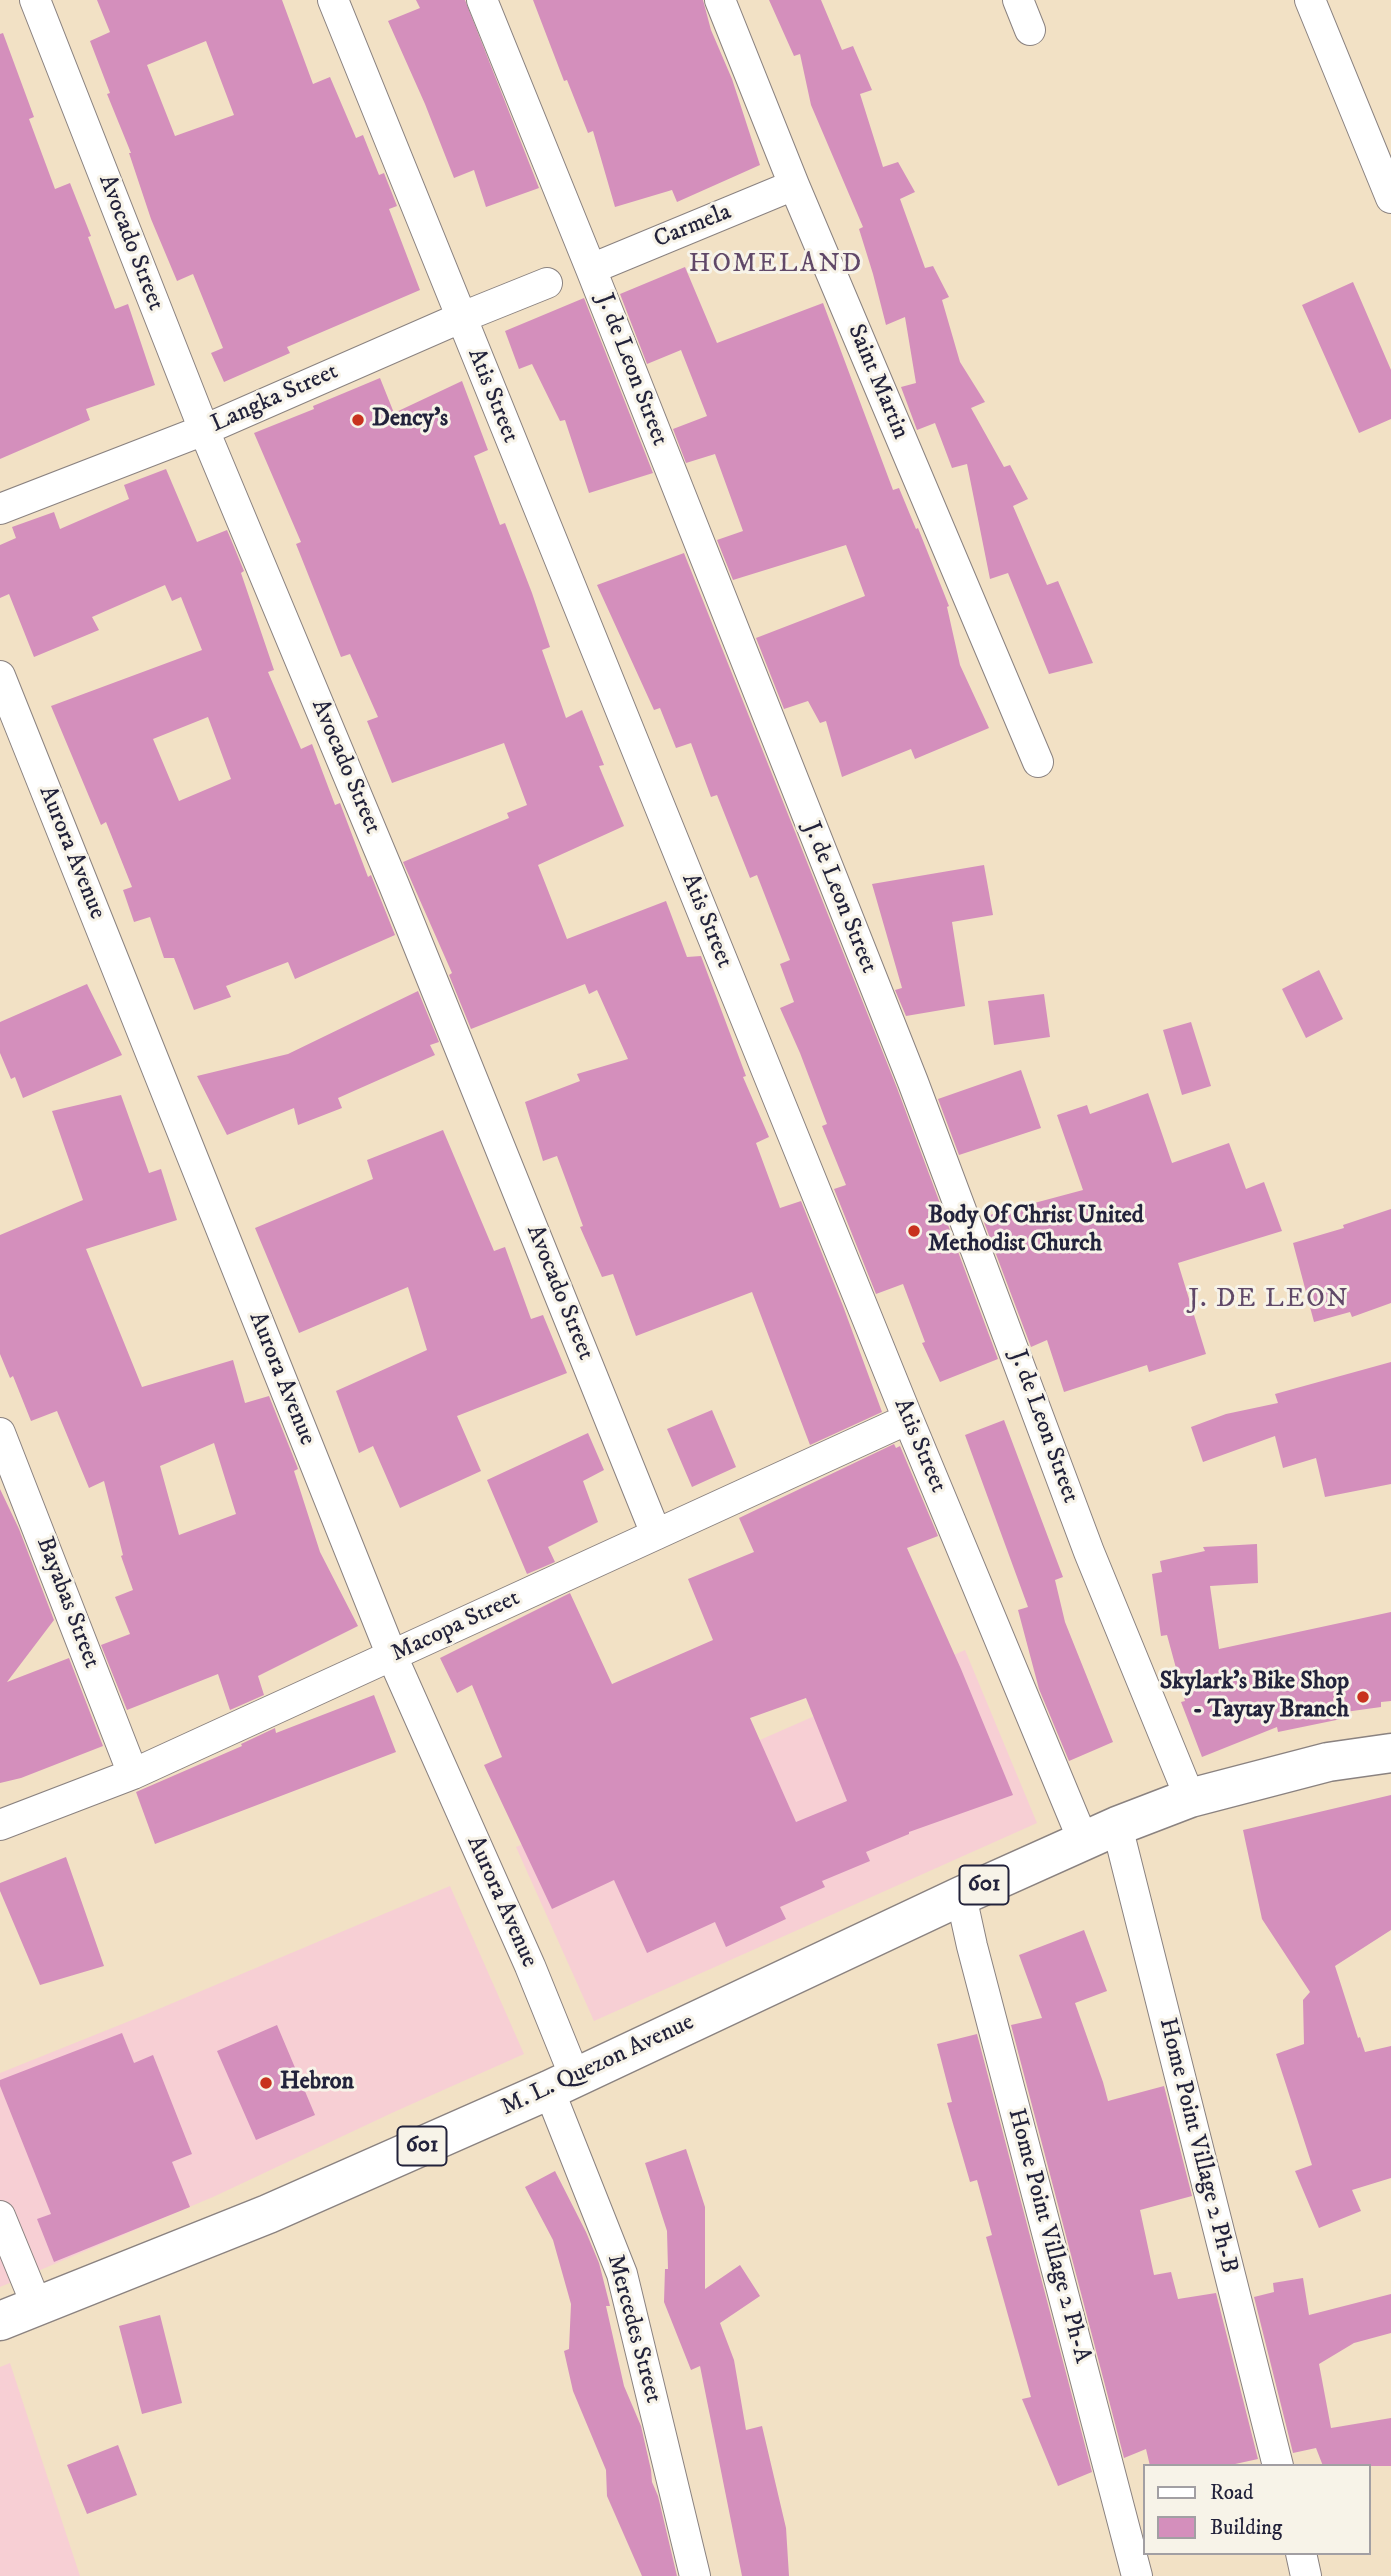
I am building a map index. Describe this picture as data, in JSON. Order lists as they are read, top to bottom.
{
  "streets": {
    "main road": ["601", "M. L. Quezon Avenue"],
    "street": [
      "Carmela",
      "Avocado Street",
      "J. de Leon Street",
      "Saint Martin",
      "Atis Street",
      "Langka Street",
      "Aurora Avenue",
      "Bayabas Street",
      "Macopa Street",
      "Home Point Village 2 Ph-B",
      "Home Point Village 2 Ph-A",
      "Mercedes Street"
    ]
  },
  "crossings": [
    ["Carmela", "J. de Leon Street"],
    ["Carmela", "Saint Martin"],
    ["Avocado Street", "Langka Street"],
    ["Avocado Street", "Macopa Street"],
    ["J. de Leon Street", "601"],
    ["J. de Leon Street", "M. L. Quezon Avenue"],
    ["Atis Street", "Langka Street"],
    ["Atis Street", "Macopa Street"],
    ["Atis Street", "M. L. Quezon Avenue"],
    ["Atis Street", "Home Point Village 2 Ph-B"],
    ["Aurora Avenue", "Macopa Street"],
    ["Aurora Avenue", "M. L. Quezon Avenue"],
    ["Aurora Avenue", "Mercedes Street"],
    ["Bayabas Street", "Macopa Street"],
    ["601", "M. L. Quezon Avenue"],
    ["M. L. Quezon Avenue", "Home Point Village 2 Ph-B"],
    ["M. L. Quezon Avenue", "Home Point Village 2 Ph-A"],
    ["M. L. Quezon Avenue", "Mercedes Street"]
  ],
  "districts": ["HOMELAND", "J. DE LEON"],
  "places": [
    "Dency's",
    "Body Of Christ United Methodist Church",
    "Skylark's Bike Shop - Taytay Branch",
    "Hebron"
  ],
  "legend": ["Road", "Building"]
}
